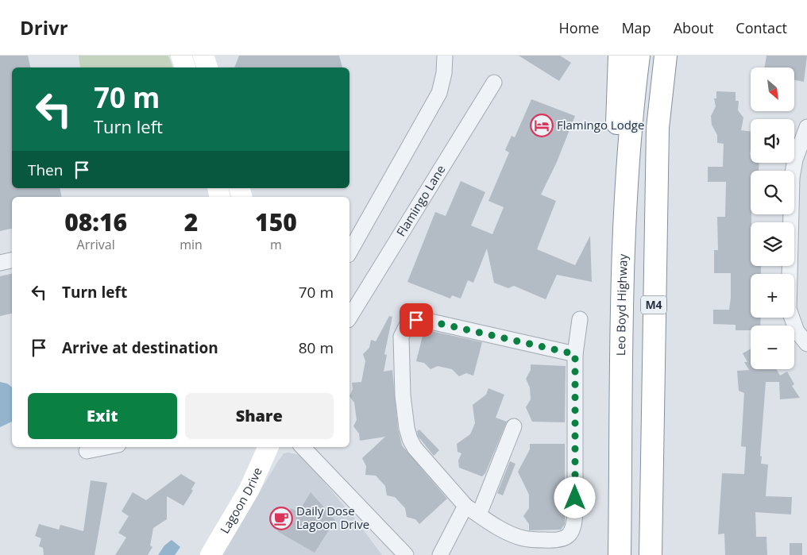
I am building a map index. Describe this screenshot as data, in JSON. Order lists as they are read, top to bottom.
{
  "streets": {
    "highway": ["Leo Boyd Highway", "M4"],
    "street": ["Flamingo Lane", "Lagoon Drive"]
  },
  "places": {
    "hotel": ["Flamingo Lodge"],
    "cafe": ["Daily Dose Lagoon Drive"]
  },
  "north": "bottom right",
  "page": {
    "header": "Drivr",
    "nav": [
      "Home",
      "Map",
      "About",
      "Contact"
    ],
    "map_buttons": ["+", "−"],
    "turn": ["70 m", "Turn left"],
    "then": "Then",
    "eta": [
      "08:16",
      "Arrival",
      "2",
      "min",
      "150",
      "m"
    ],
    "list": [
      {
        "name": "Turn left",
        "value": "70 m"
      },
      {
        "name": "Arrive at destination",
        "value": "80 m"
      }
    ],
    "buttons": ["Exit", "Share"]
  }
}
